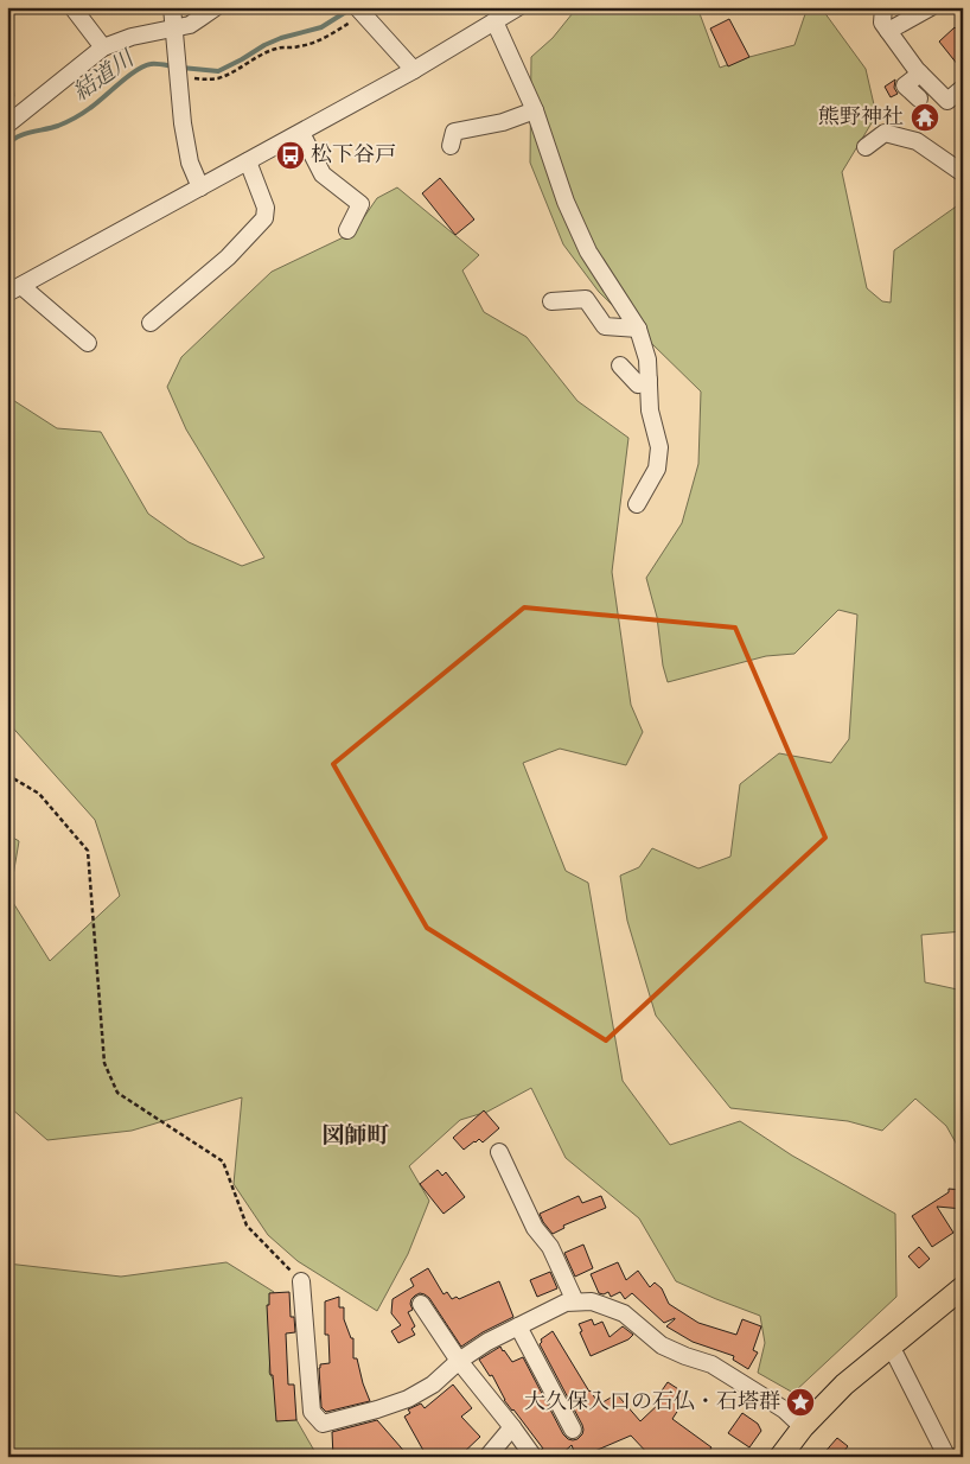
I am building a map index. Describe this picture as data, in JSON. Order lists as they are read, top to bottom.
{
  "districts": ["図師町"],
  "water": ["結道川"],
  "places": {
    "temple": ["熊野神社"],
    "bus stop": ["松下谷戸"],
    "place": ["大久保入口の石仏・石塔群"]
  }
}
